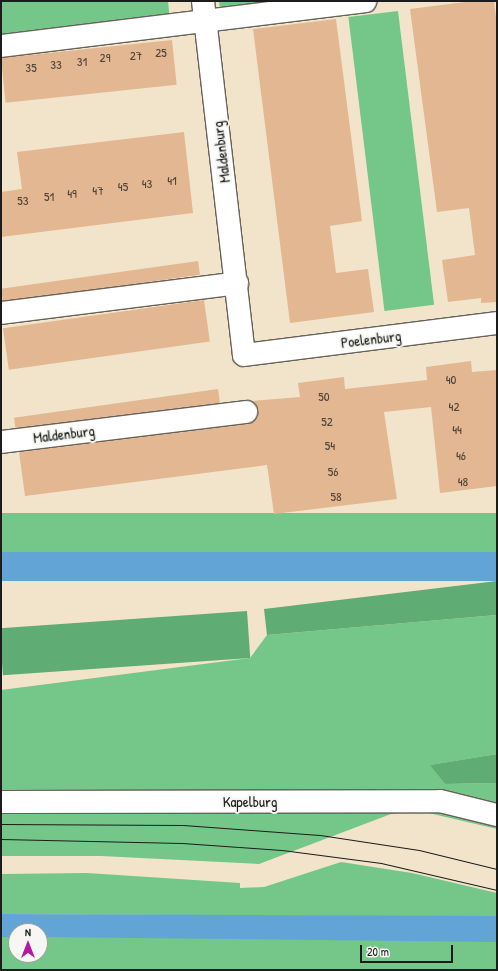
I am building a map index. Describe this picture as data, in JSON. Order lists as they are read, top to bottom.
{
  "streets": {
    "street": ["Maldenburg", "Poelenburg", "Kapelburg"]
  },
  "crossings": [
    ["Maldenburg", "Poelenburg"]
  ],
  "house_numbers": [
    "25",
    "27",
    "29",
    "31",
    "33",
    "35",
    "41",
    "43",
    "45",
    "47",
    "49",
    "51",
    "53",
    "40",
    "50",
    "42",
    "52",
    "44",
    "54",
    "46",
    "56",
    "48",
    "58"
  ],
  "scale_bar": "20 m",
  "north": "top"
}
